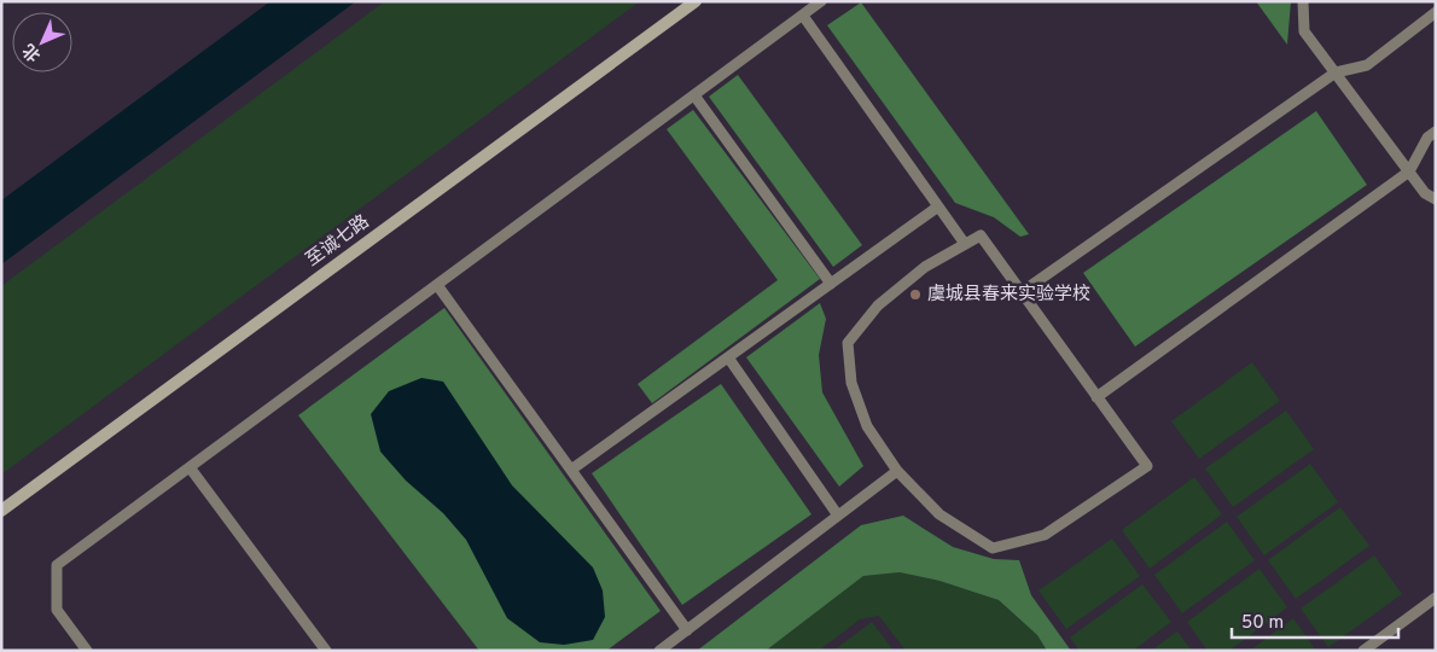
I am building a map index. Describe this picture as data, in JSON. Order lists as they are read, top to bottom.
{
  "streets": {
    "main road": ["至诚七路"]
  },
  "places": ["虞城县春来实验学校"],
  "scale_bar": "50 m",
  "north": "bottom left"
}
